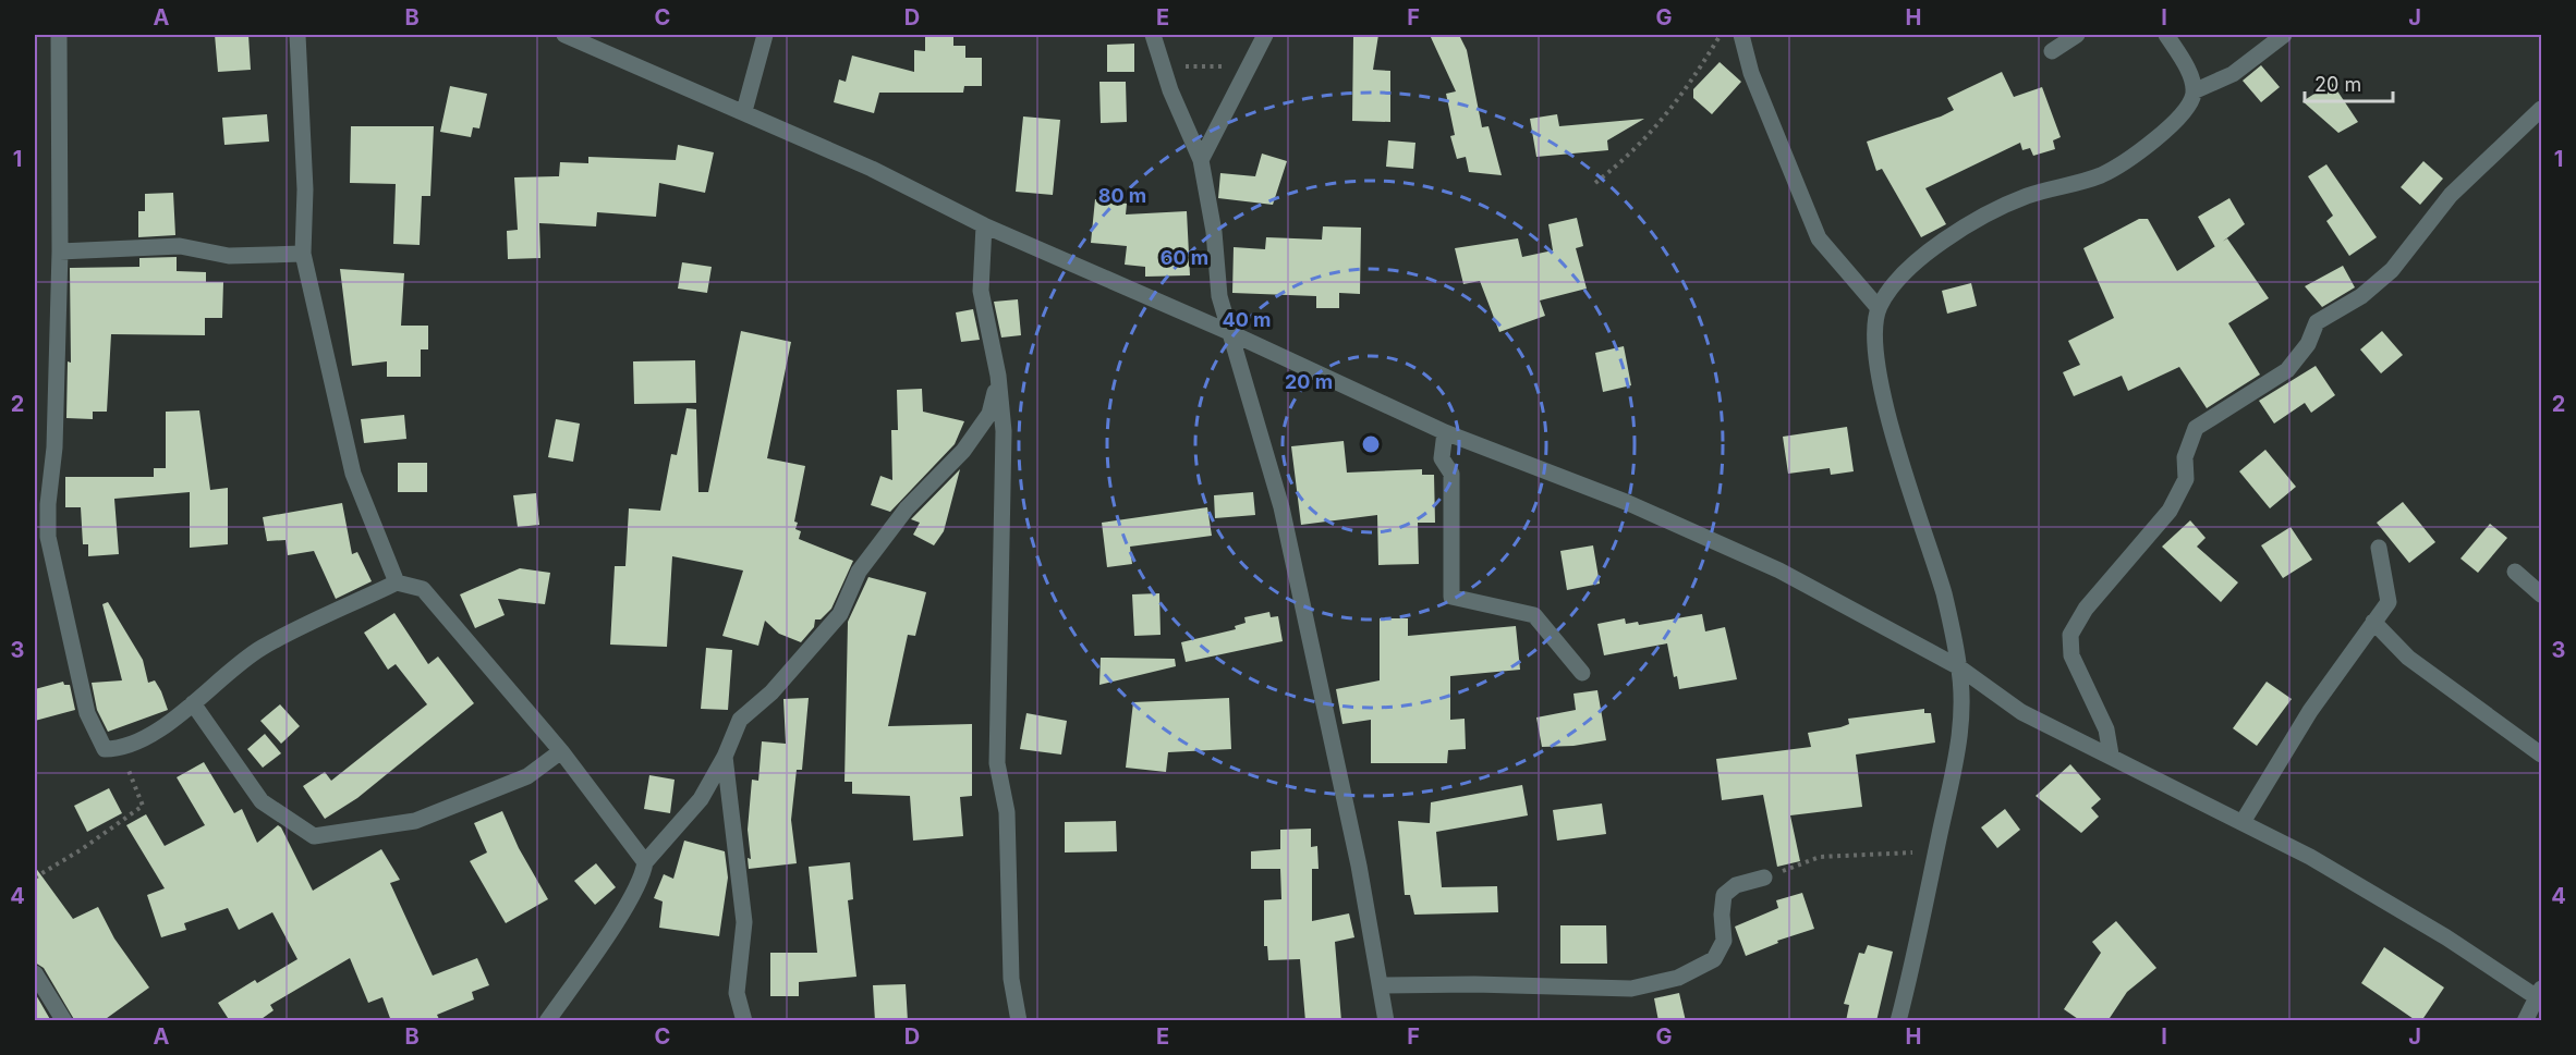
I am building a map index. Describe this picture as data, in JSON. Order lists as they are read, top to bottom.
{
  "scale_bar": "20 m",
  "grid": {
    "columns": [
      "A",
      "B",
      "C",
      "D",
      "E",
      "F",
      "G",
      "H",
      "I",
      "J"
    ],
    "rows": [
      "1",
      "2",
      "3",
      "4"
    ]
  },
  "rings": [
    "80 m",
    "60 m",
    "40 m",
    "20 m"
  ]
}
